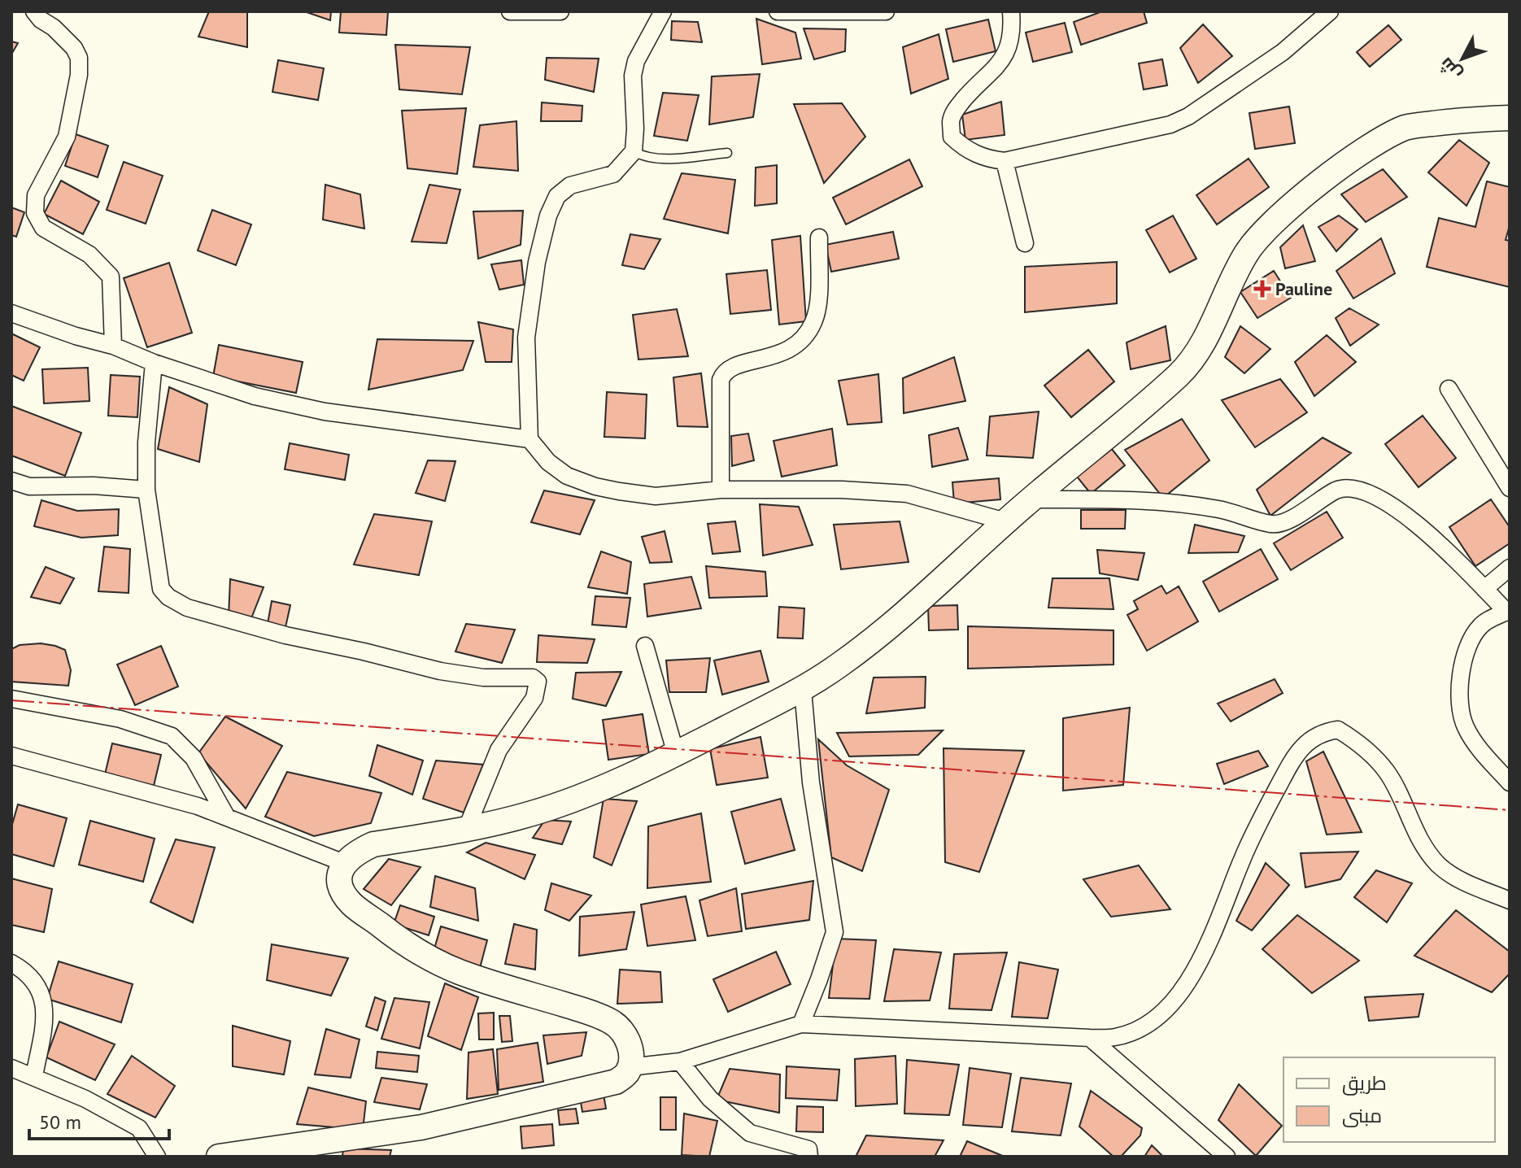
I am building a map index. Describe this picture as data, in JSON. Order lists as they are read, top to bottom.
{
  "places": {
    "health": ["Pauline"]
  },
  "legend": ["طريق", "مبنى"],
  "scale_bar": "50 m",
  "north": "bottom left"
}
